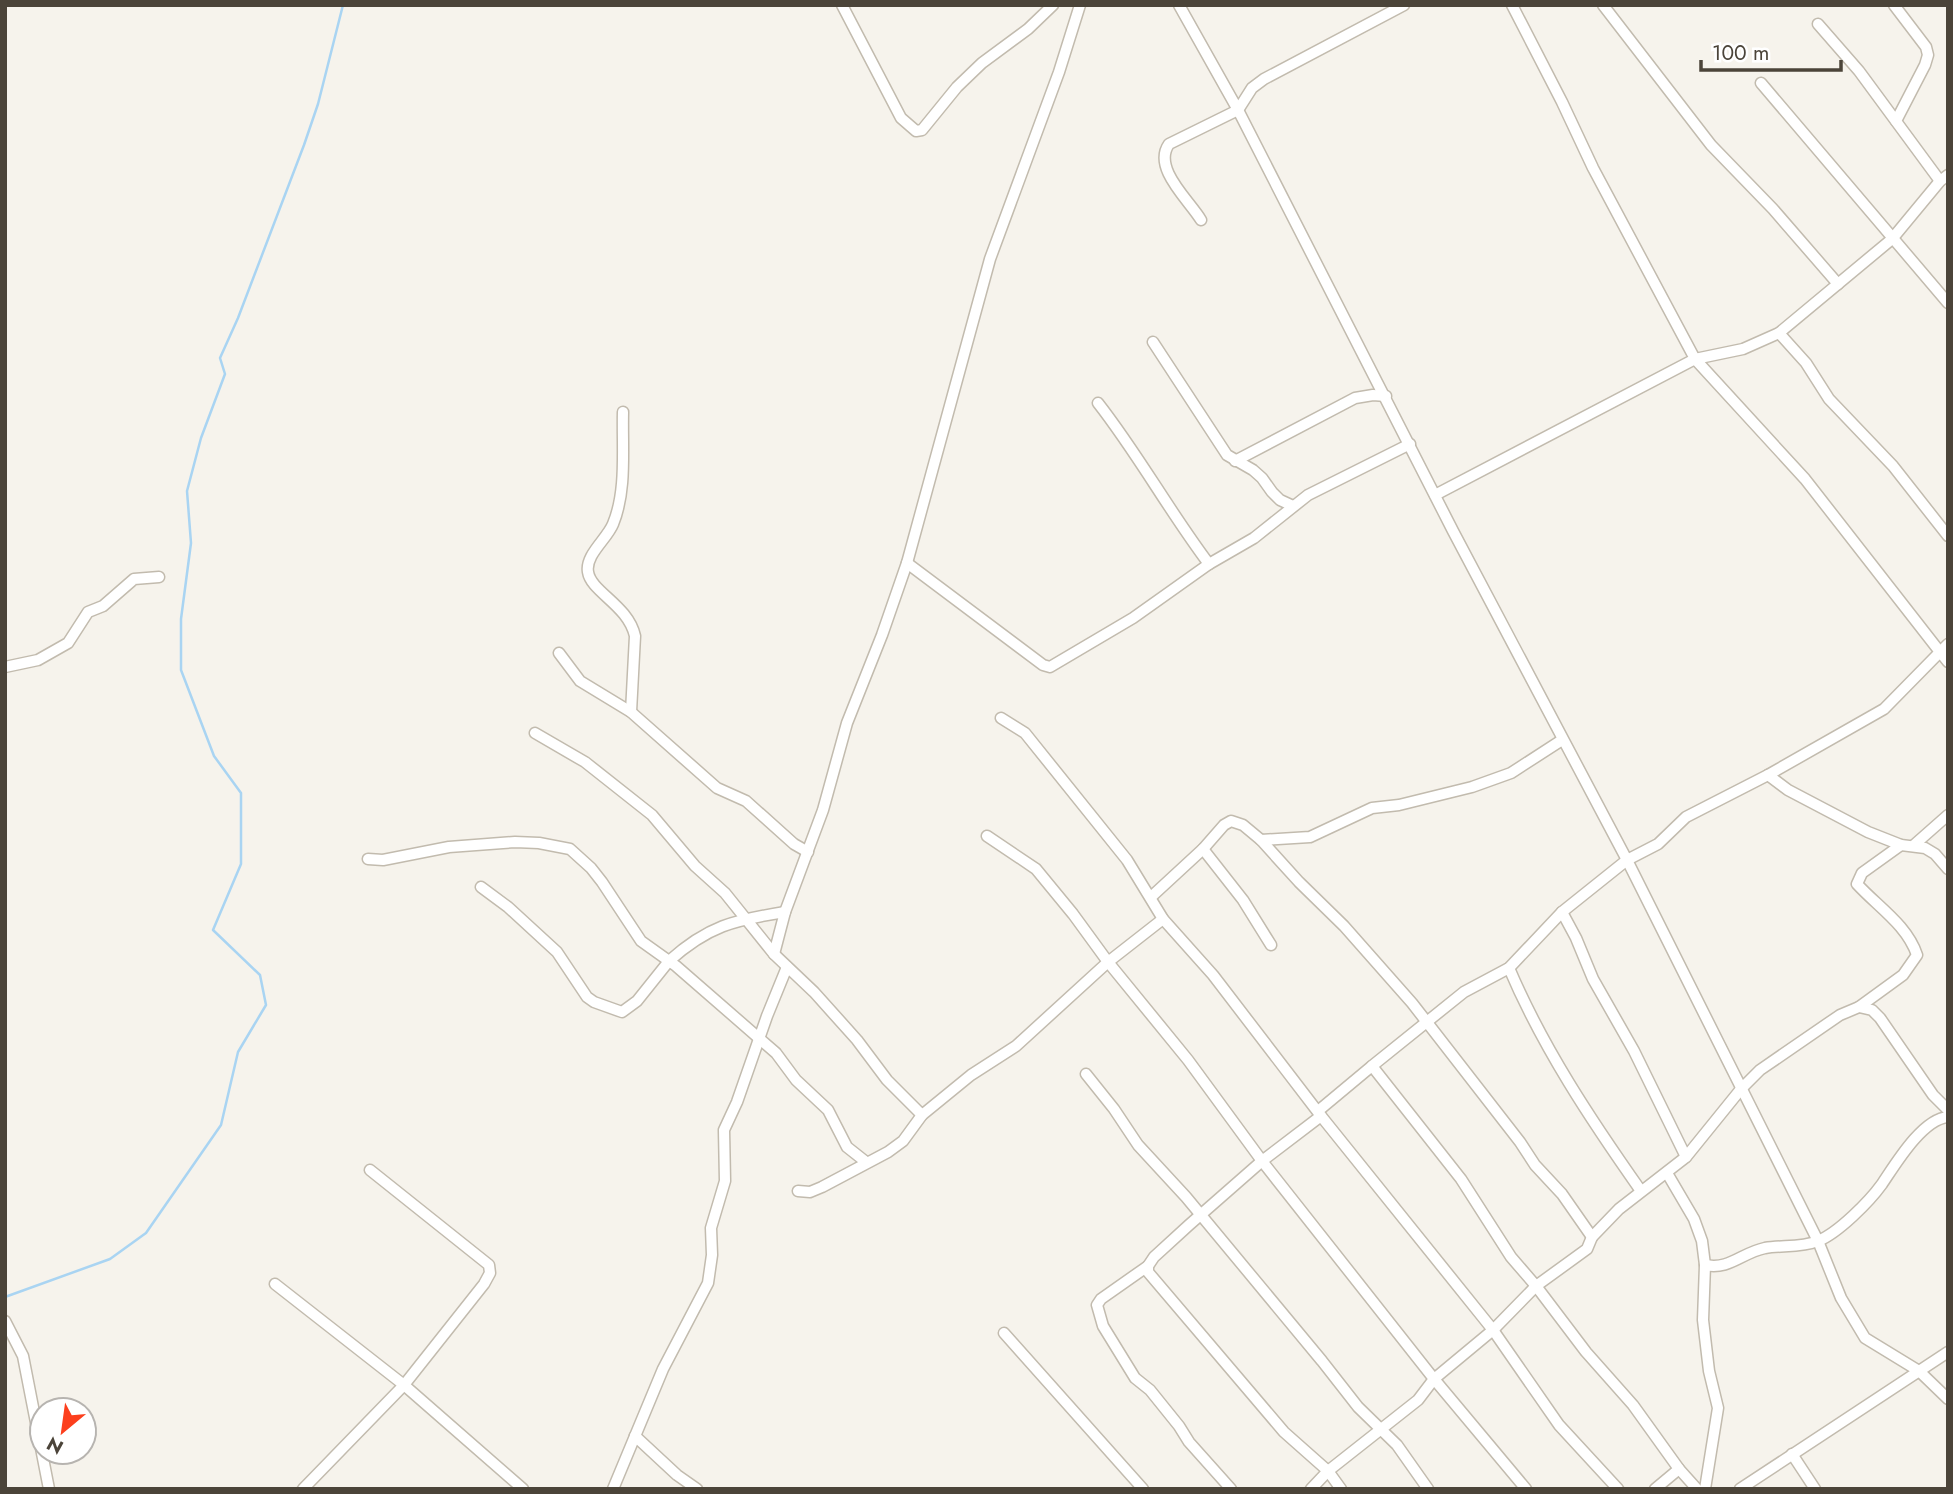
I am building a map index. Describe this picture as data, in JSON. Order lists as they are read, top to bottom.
{
  "scale_bar": "100 m",
  "north": "bottom left"
}
